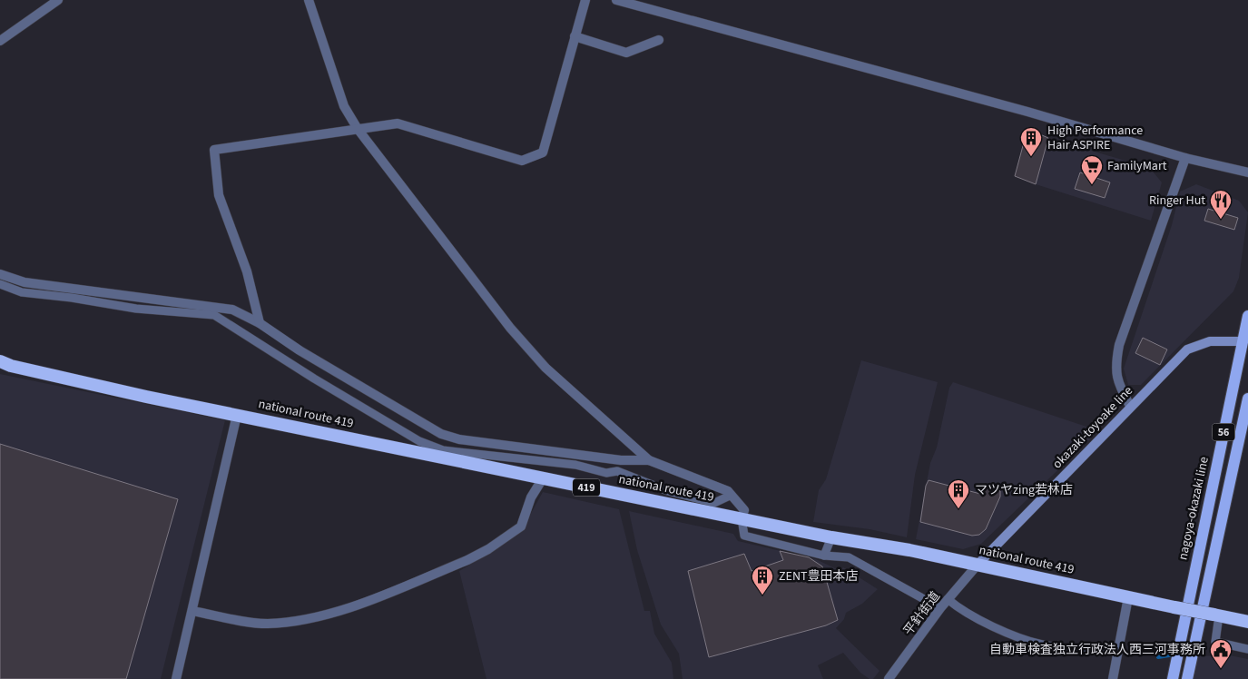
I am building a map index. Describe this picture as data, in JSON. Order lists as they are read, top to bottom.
{
  "streets": {
    "highway": ["national route 419", "419"],
    "main road": ["okazaki-toyoake line", "56", "nagoya-okazaki line"],
    "street": ["平針街道"]
  },
  "crossings": [
    ["national route 419", "okazaki-toyoake line"],
    ["national route 419", "平針街道"],
    ["okazaki-toyoake line", "nagoya-okazaki line"],
    ["okazaki-toyoake line", "平針街道"]
  ],
  "places": {
    "building": ["High Performance Hair ASPIRE", "マツヤzing若林店", "ZENT豊田本店"],
    "supermarket": ["FamilyMart"],
    "restaurant": ["Ringer Hut"],
    "public building": ["自動車検査独立行政法人西三河事務所"]
  }
}
